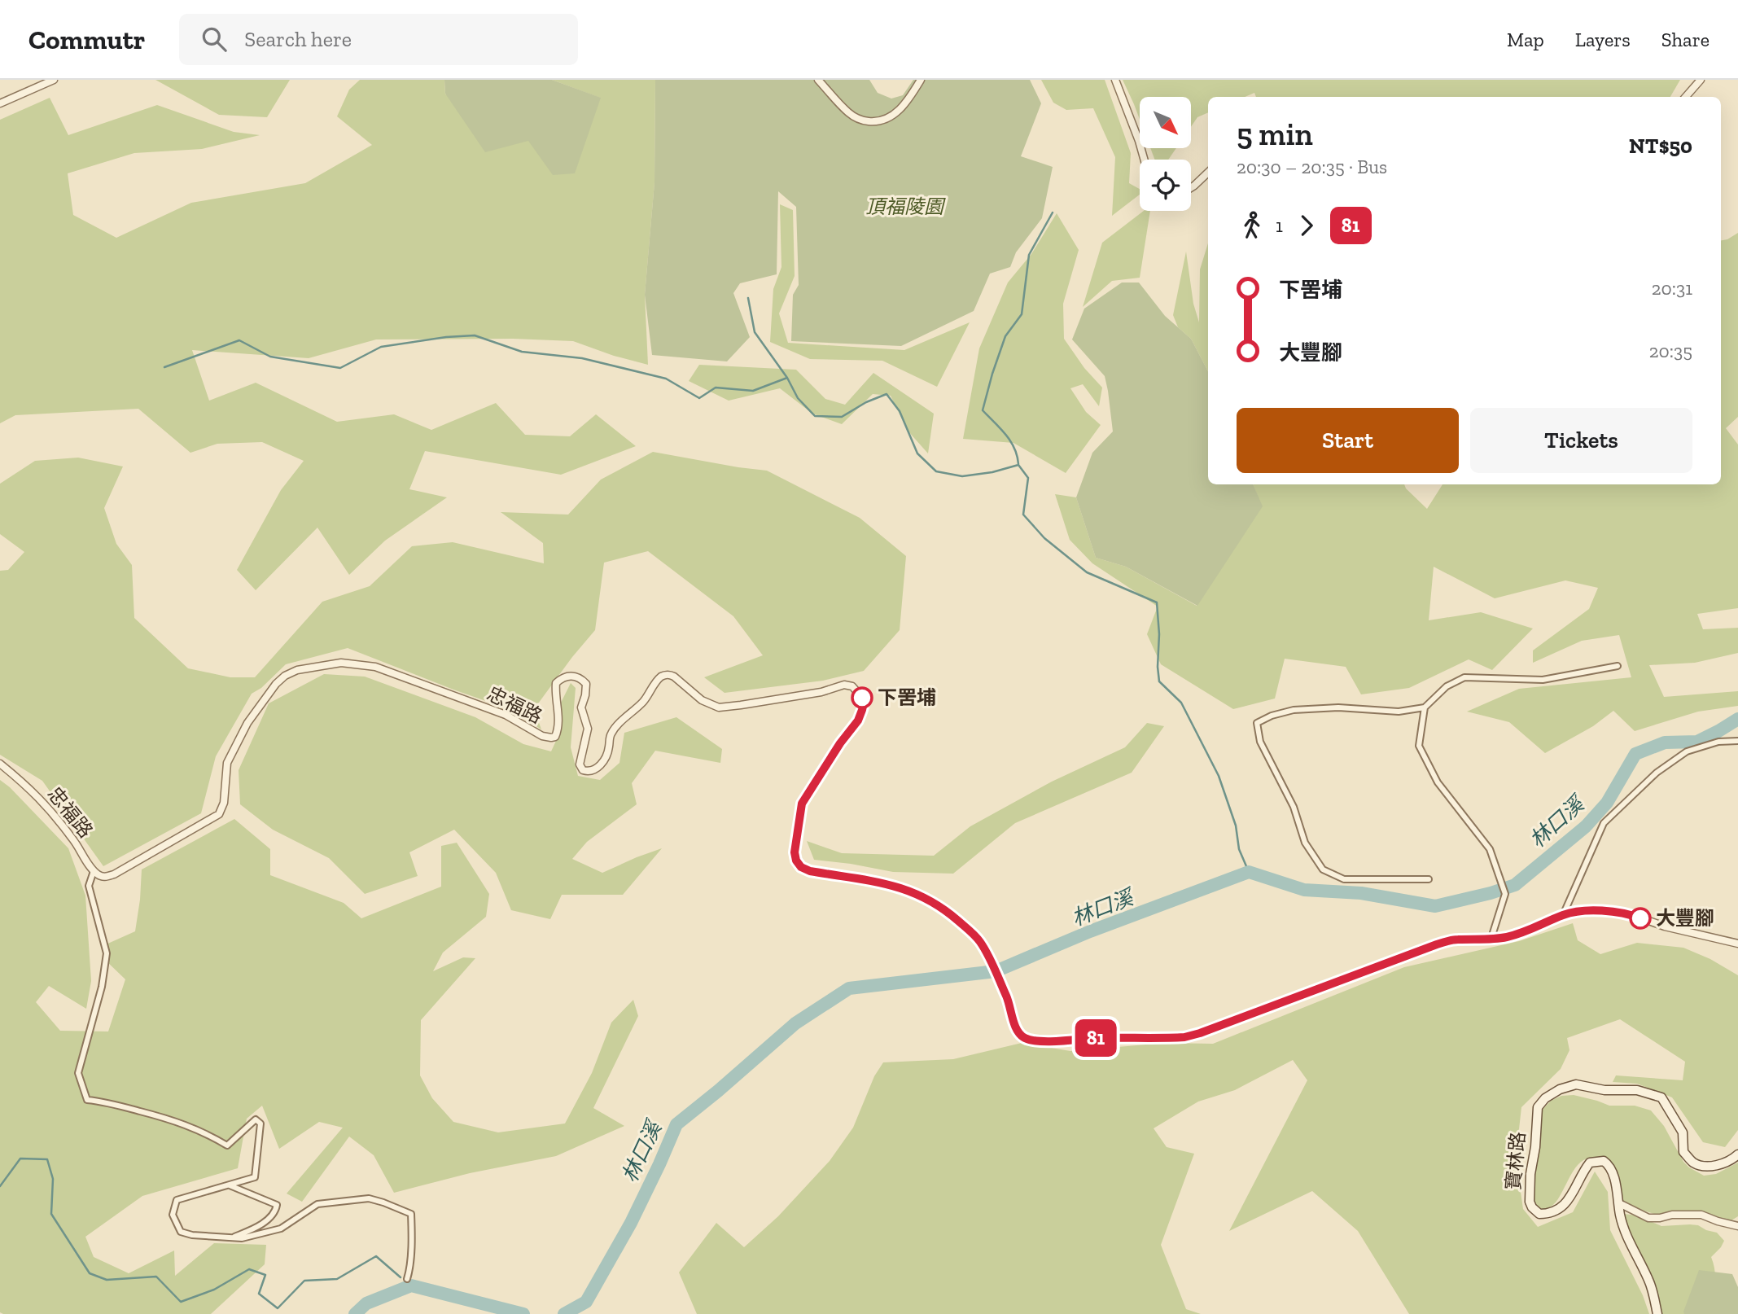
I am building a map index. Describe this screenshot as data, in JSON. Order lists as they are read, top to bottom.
{
  "streets": {
    "main road": ["寶林路"],
    "street": ["忠福路"]
  },
  "water": ["林口溪"],
  "parks": ["頂福陵園"],
  "places": ["下罟埔", "大豐腳"],
  "lines": ["bus line 81"],
  "north": "bottom right",
  "page": {
    "header": "Commutr",
    "search": "Search here",
    "nav": ["Map", "Layers", "Share"],
    "on_map": "81",
    "heading": ["5 min", "20:30 – 20:35 · Bus", "NT$50"],
    "legs": ["1", "81"],
    "list": [
      {
        "name": "下罟埔",
        "value": "20:31"
      },
      {
        "name": "大豐腳",
        "value": "20:35"
      }
    ],
    "buttons": ["Start", "Tickets"]
  }
}
